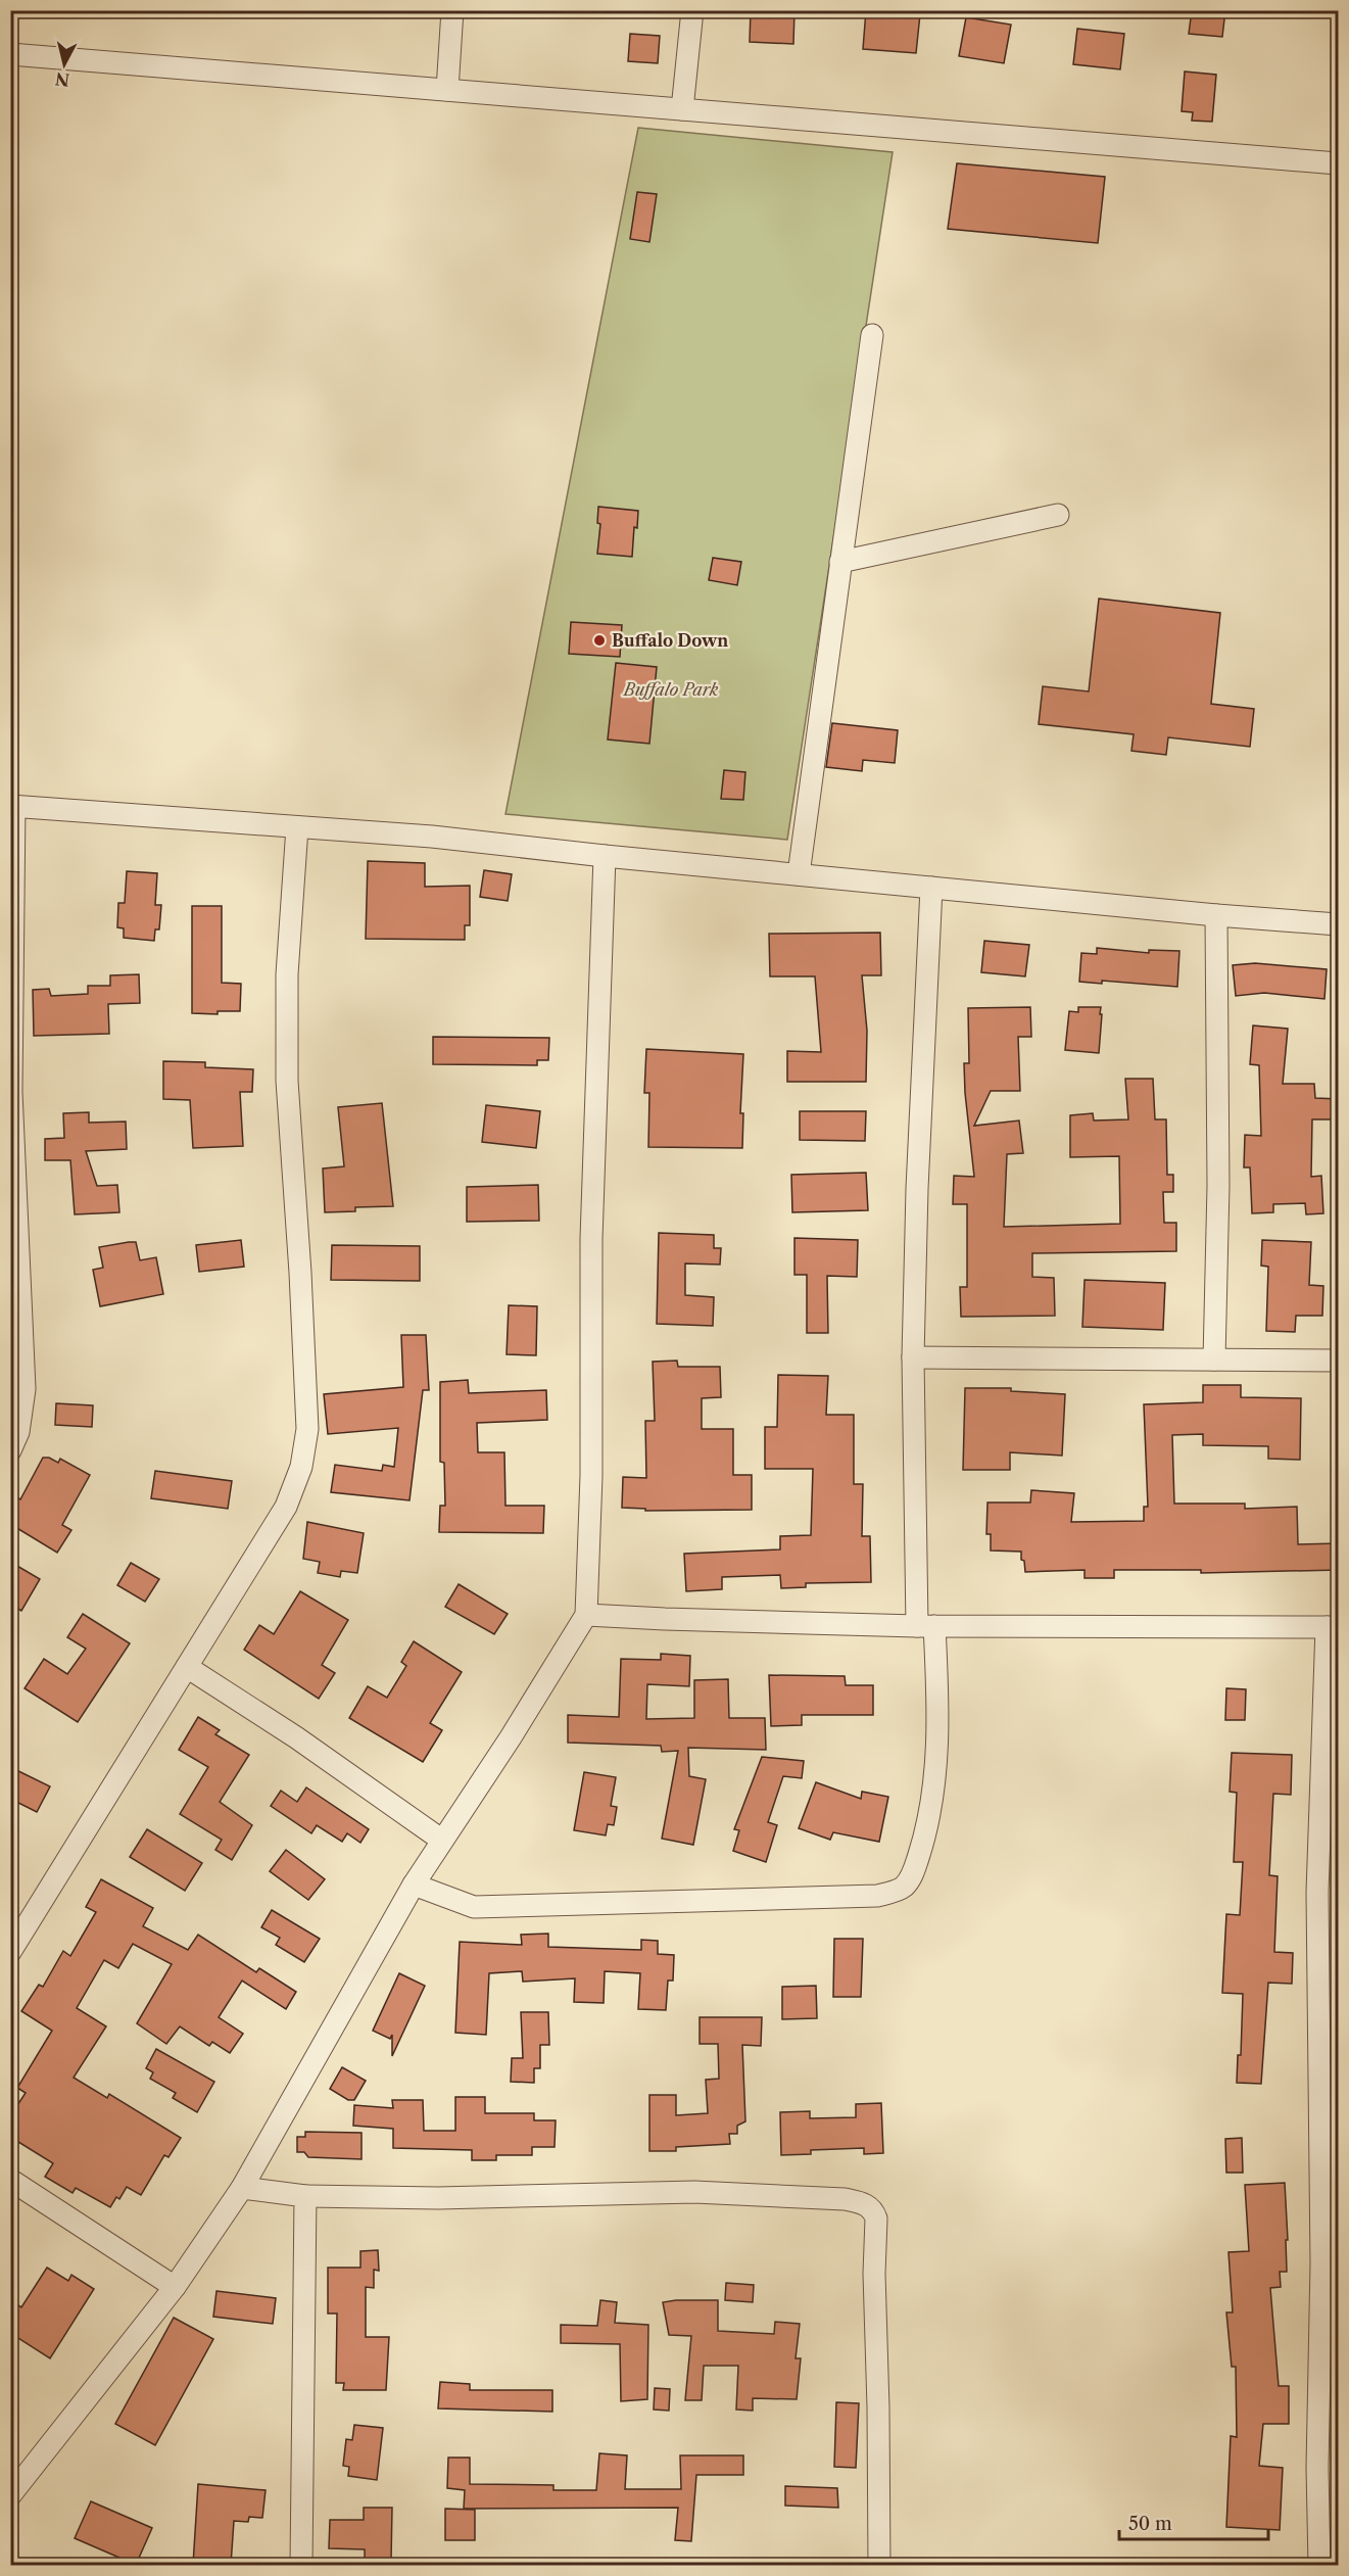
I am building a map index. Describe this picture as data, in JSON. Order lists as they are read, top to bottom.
{
  "parks": ["Buffalo Park"],
  "places": ["Buffalo Down"],
  "scale_bar": "50 m",
  "north": "bottom"
}
